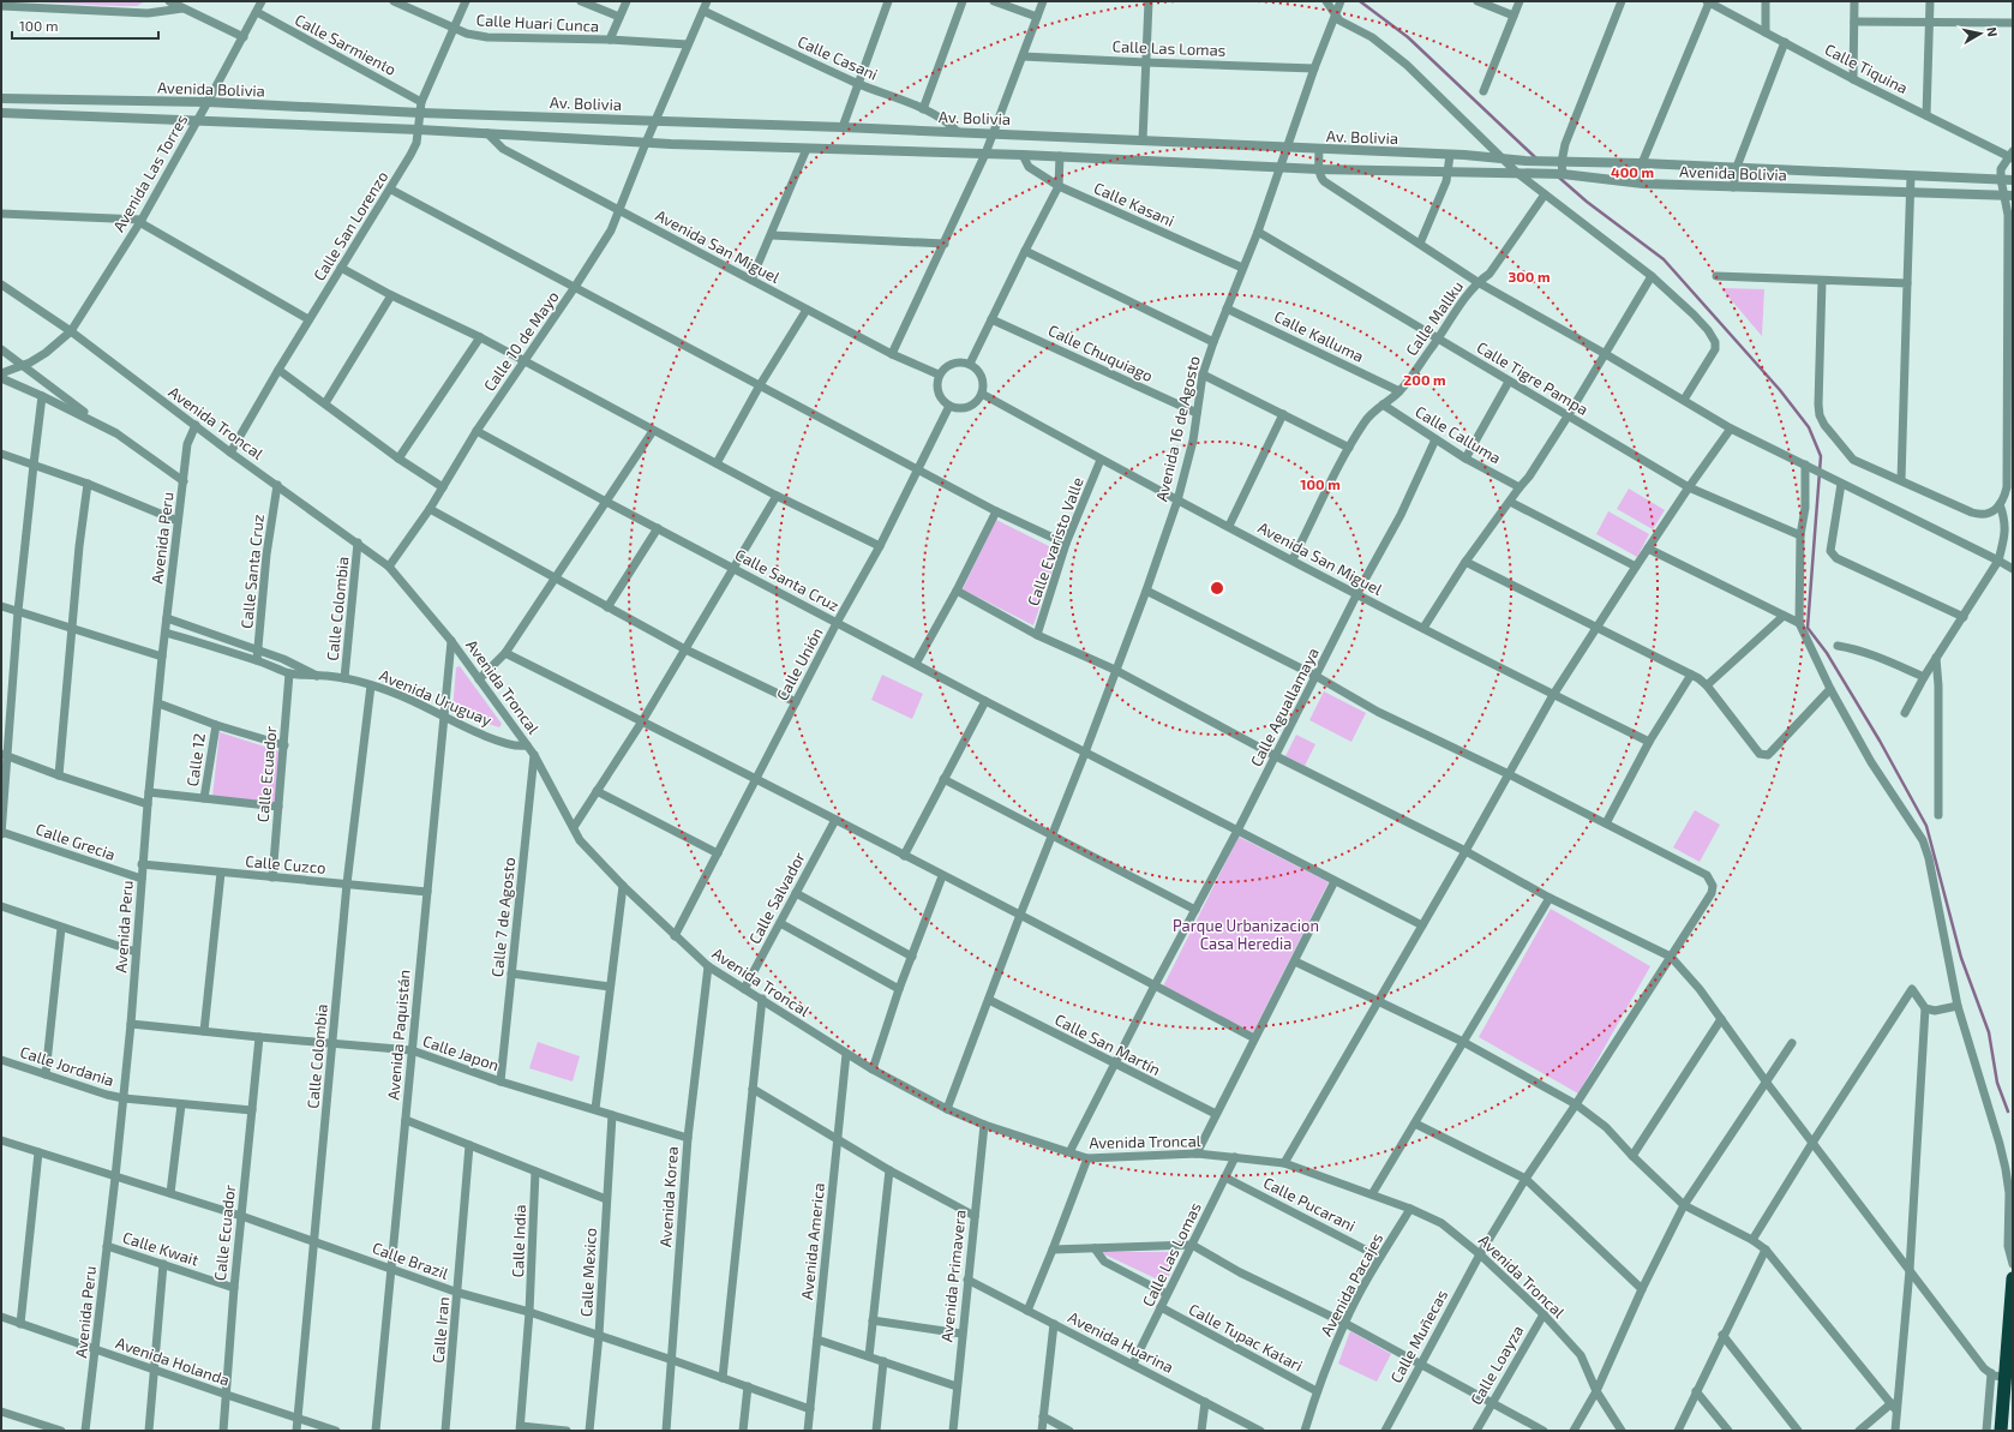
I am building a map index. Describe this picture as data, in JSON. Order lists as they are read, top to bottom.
{
  "streets": {
    "street": [
      "Calle Huari Cunca",
      "Calle Sarmiento",
      "Calle Las Lomas",
      "Calle Casani",
      "Calle Tiquina",
      "Avenida Bolivia",
      "Av. Bolivia",
      "Avenida Las Torres",
      "Calle Kasani",
      "Calle San Lorenzo",
      "Avenida San Miguel",
      "Calle Mallku",
      "Calle Kalluma",
      "Calle 10 de Mayo",
      "Calle Chuquiago",
      "Calle Tigre Pampa",
      "Avenida Troncal",
      "Avenida 16 de Agosto",
      "Calle Calluma",
      "Avenida Peru",
      "Calle Evaristo Valle",
      "Calle Santa Cruz",
      "Calle Colombia",
      "Calle Unión",
      "Avenida Uruguay",
      "Calle Aguallamaya",
      "Calle 12",
      "Calle Ecuador",
      "Calle Grecia",
      "Calle Cuzco",
      "Calle Salvador",
      "Calle 7 de Agosto",
      "Avenida Paquistán",
      "Calle San Martín",
      "Calle Japon",
      "Calle Jordania",
      "Avenida Korea",
      "Calle Pucarani",
      "Calle India",
      "Avenida America",
      "Calle Kwait",
      "Calle Brazil",
      "Calle Mexico",
      "Avenida Primavera",
      "Avenida Pacajes",
      "Calle Iran",
      "Calle Muñecas",
      "Calle Tupac Katari",
      "Avenida Huarina",
      "Avenida Holanda",
      "Calle Loayza"
    ]
  },
  "crossings": [
    ["Calle Huari Cunca", "Calle San Lorenzo"],
    ["Calle Sarmiento", "Avenida Las Torres"],
    ["Calle Sarmiento", "Calle San Lorenzo"],
    ["Calle Las Lomas", "Avenida Troncal"],
    ["Calle Las Lomas", "Avenida 16 de Agosto"],
    ["Calle Las Lomas", "Calle Pucarani"],
    ["Calle Las Lomas", "Calle Tupac Katari"],
    ["Calle Las Lomas", "Avenida Huarina"],
    ["Calle Casani", "Av. Bolivia"],
    ["Avenida Bolivia", "Av. Bolivia"],
    ["Avenida Bolivia", "Avenida Las Torres"],
    ["Avenida Bolivia", "Calle San Lorenzo"],
    ["Avenida Bolivia", "Avenida 16 de Agosto"],
    ["Av. Bolivia", "Calle San Lorenzo"],
    ["Av. Bolivia", "Calle 10 de Mayo"],
    ["Av. Bolivia", "Avenida 16 de Agosto"],
    ["Avenida Las Torres", "Avenida Troncal"],
    ["Calle Kasani", "Avenida 16 de Agosto"],
    ["Calle San Lorenzo", "Avenida Troncal"],
    ["Avenida San Miguel", "Calle Mallku"],
    ["Avenida San Miguel", "Calle 10 de Mayo"],
    ["Avenida San Miguel", "Avenida 16 de Agosto"],
    ["Avenida San Miguel", "Calle Evaristo Valle"],
    ["Avenida San Miguel", "Calle Unión"],
    ["Avenida San Miguel", "Calle Aguallamaya"],
    ["Calle Mallku", "Calle Kalluma"],
    ["Calle Mallku", "Calle Tigre Pampa"],
    ["Calle Mallku", "Calle Calluma"],
    ["Calle Kalluma", "Avenida 16 de Agosto"],
    ["Calle 10 de Mayo", "Avenida Troncal"],
    ["Calle 10 de Mayo", "Calle Santa Cruz"],
    ["Calle Chuquiago", "Avenida 16 de Agosto"],
    ["Calle Tigre Pampa", "Avenida 16 de Agosto"],
    ["Avenida Troncal", "Avenida 16 de Agosto"],
    ["Avenida Troncal", "Avenida Peru"],
    ["Avenida Troncal", "Calle Santa Cruz"],
    ["Avenida Troncal", "Calle Colombia"],
    ["Avenida Troncal", "Calle Unión"],
    ["Avenida Troncal", "Avenida Uruguay"],
    ["Avenida Troncal", "Calle Aguallamaya"],
    ["Avenida Troncal", "Calle Salvador"],
    ["Avenida Troncal", "Calle 7 de Agosto"],
    ["Avenida Troncal", "Avenida Paquistán"],
    ["Avenida Troncal", "Avenida Korea"],
    ["Avenida Troncal", "Avenida America"],
    ["Avenida Troncal", "Avenida Primavera"],
    ["Avenida Troncal", "Avenida Pacajes"],
    ["Avenida Troncal", "Calle Muñecas"],
    ["Avenida Troncal", "Calle Loayza"],
    ["Avenida 16 de Agosto", "Calle Santa Cruz"],
    ["Avenida 16 de Agosto", "Calle San Martín"],
    ["Calle Calluma", "Calle Aguallamaya"],
    ["Avenida Peru", "Avenida Uruguay"],
    ["Avenida Peru", "Calle Grecia"],
    ["Avenida Peru", "Calle Cuzco"],
    ["Avenida Peru", "Calle Japon"],
    ["Avenida Peru", "Calle Jordania"],
    ["Avenida Peru", "Calle Kwait"],
    ["Avenida Peru", "Calle Brazil"],
    ["Avenida Peru", "Avenida Holanda"],
    ["Calle Santa Cruz", "Calle Unión"],
    ["Calle Santa Cruz", "Avenida Uruguay"],
    ["Calle Santa Cruz", "Calle Aguallamaya"],
    ["Calle Colombia", "Avenida Uruguay"],
    ["Calle Colombia", "Calle Cuzco"],
    ["Calle Colombia", "Calle Japon"],
    ["Calle Colombia", "Calle Brazil"],
    ["Calle Colombia", "Avenida Holanda"],
    ["Avenida Uruguay", "Calle Ecuador"],
    ["Avenida Uruguay", "Avenida Paquistán"],
    ["Calle Aguallamaya", "Calle San Martín"],
    ["Calle Ecuador", "Calle Cuzco"],
    ["Calle Ecuador", "Calle Japon"],
    ["Calle Ecuador", "Calle Jordania"],
    ["Calle Ecuador", "Calle Kwait"],
    ["Calle Ecuador", "Calle Brazil"],
    ["Calle Ecuador", "Avenida Holanda"],
    ["Calle Cuzco", "Avenida Paquistán"],
    ["Calle 7 de Agosto", "Calle Japon"],
    ["Avenida Paquistán", "Calle Japon"],
    ["Avenida Paquistán", "Calle Brazil"],
    ["Calle Japon", "Avenida Korea"],
    ["Calle Japon", "Calle Mexico"],
    ["Avenida Korea", "Calle Brazil"],
    ["Calle Pucarani", "Avenida Pacajes"],
    ["Calle India", "Calle Brazil"],
    ["Avenida America", "Calle Brazil"],
    ["Calle Brazil", "Calle Mexico"],
    ["Calle Brazil", "Calle Iran"],
    ["Avenida Primavera", "Avenida Huarina"],
    ["Avenida Pacajes", "Calle Tupac Katari"]
  ],
  "parks": ["Parque Urbanizacion Casa Heredia"],
  "scale_bar": "100 m",
  "north": "right",
  "rings": [
    "400 m",
    "300 m",
    "200 m",
    "100 m"
  ]
}
